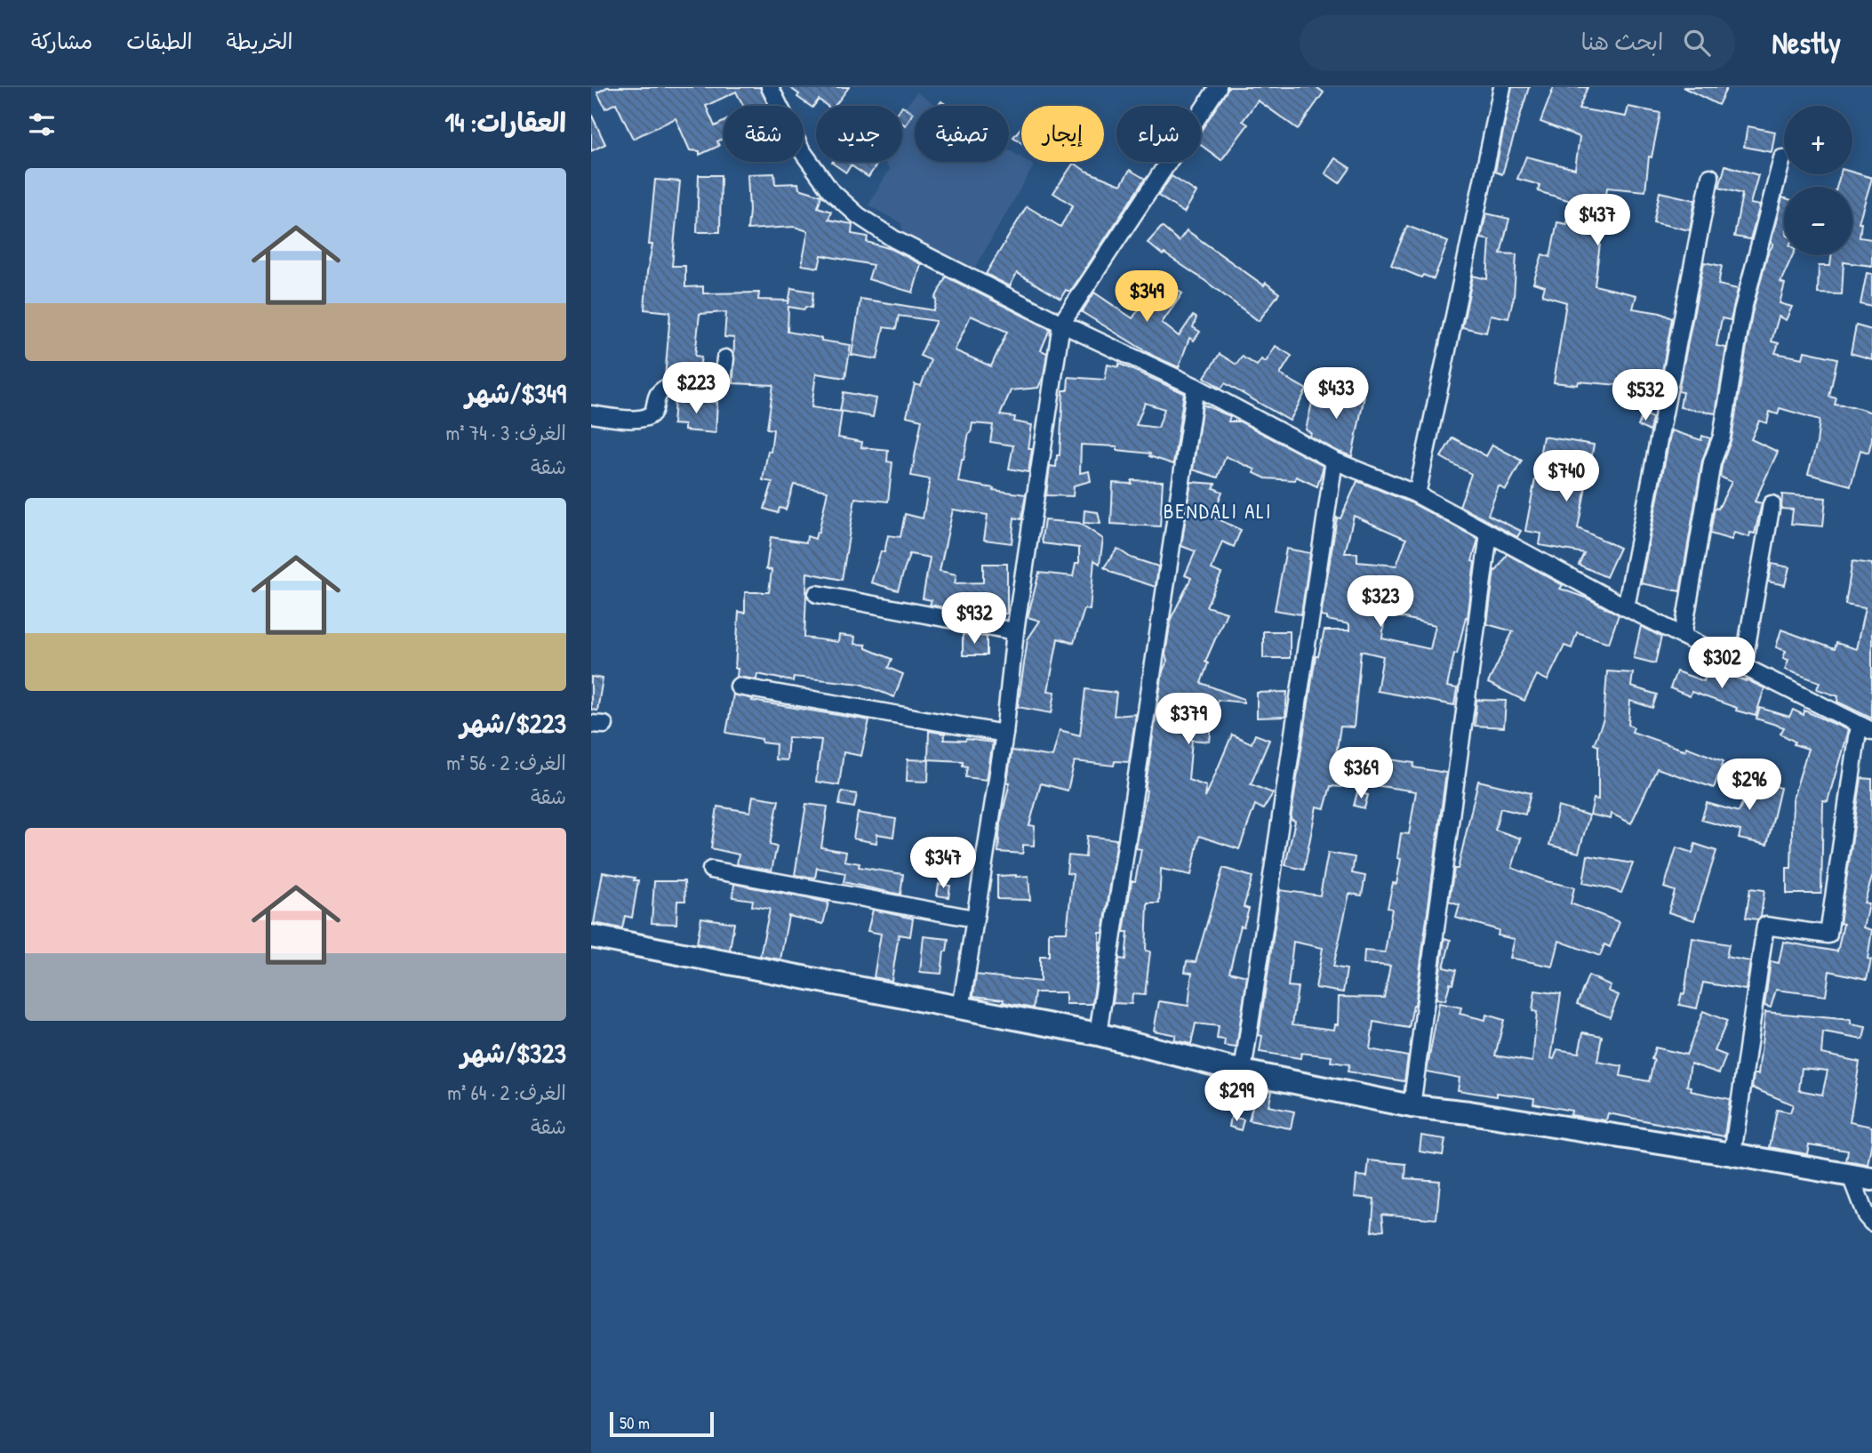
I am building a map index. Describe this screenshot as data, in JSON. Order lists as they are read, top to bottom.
{
  "districts": ["BENDALI ALI"],
  "scale_bar": "50 m",
  "page": {
    "header": "Nestly",
    "search": "ابحث هنا",
    "nav": ["الخريطة", "الطبقات", "مشاركة"],
    "heading": "العقارات: 14",
    "map_buttons": ["+", "−"],
    "chip": [
      "شراء",
      "إيجار",
      "تصفية",
      "جديد",
      "شقة"
    ],
    "list": [
      {
        "name": "$349/شهر",
        "note": "الغرف: 3 · 74 m² · شقة"
      },
      {
        "name": "$223/شهر",
        "note": "الغرف: 2 · 56 m² · شقة"
      },
      {
        "name": "$323/شهر",
        "note": "الغرف: 2 · 64 m² · شقة"
      }
    ],
    "price": [
      "$437",
      "$349",
      "$223",
      "$433",
      "$532",
      "$740",
      "$323",
      "$932",
      "$302",
      "$379",
      "$369",
      "$296",
      "$347",
      "$299"
    ],
    "scale": "50 m"
  }
}
